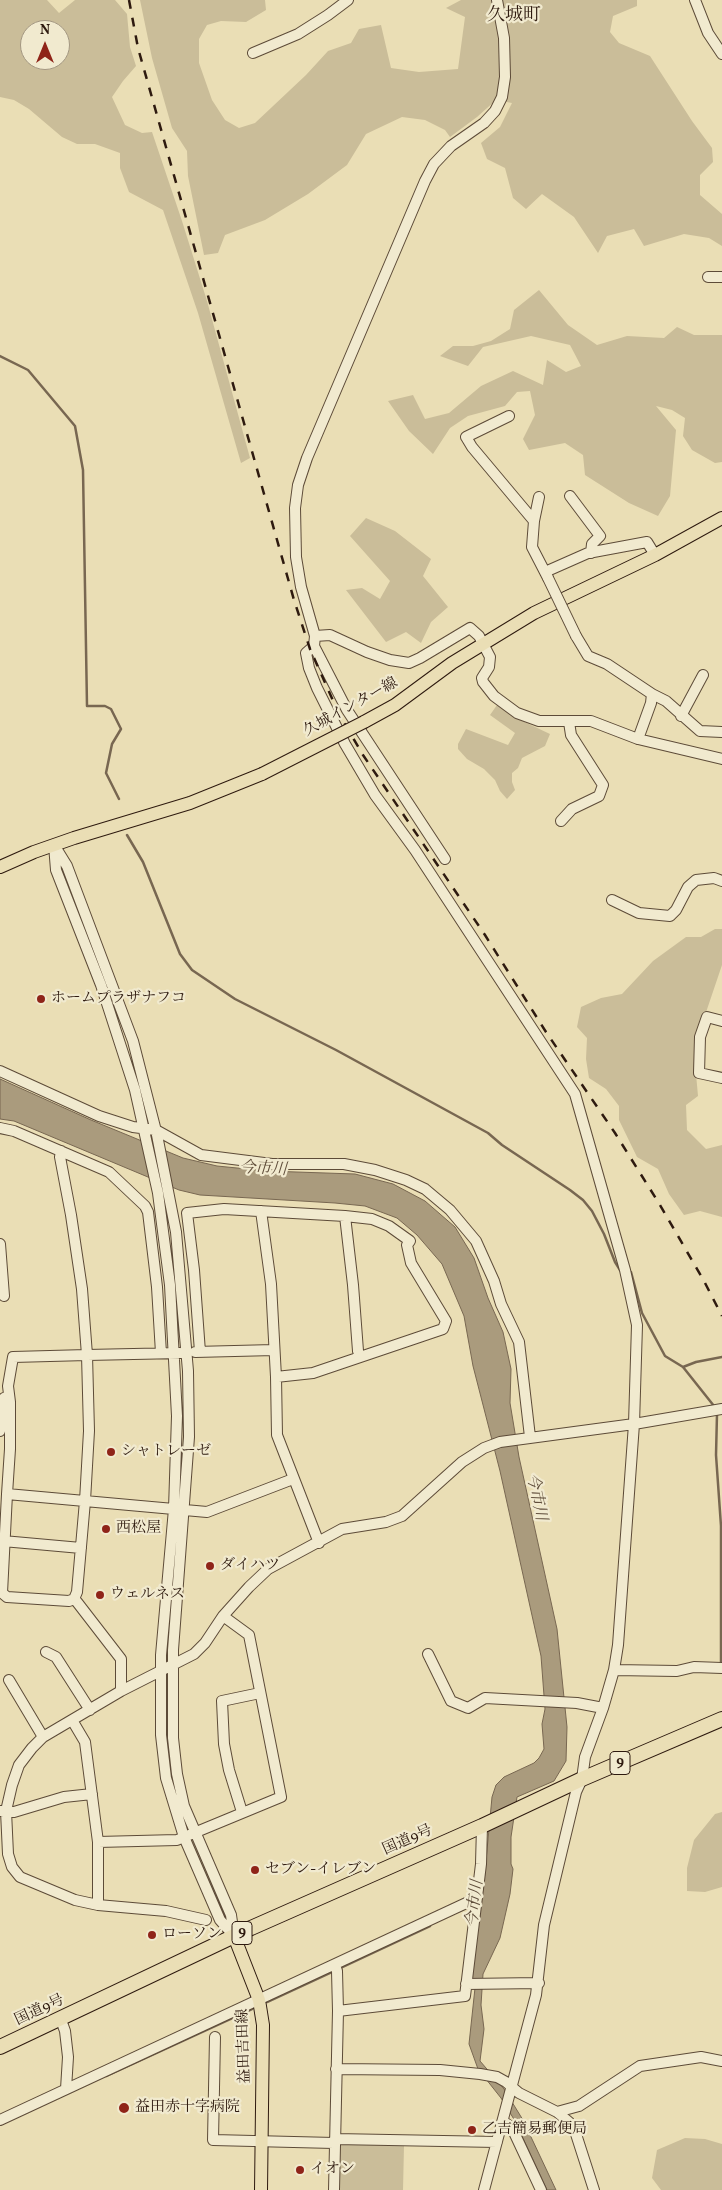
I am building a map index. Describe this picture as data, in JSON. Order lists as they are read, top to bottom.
{
  "streets": {
    "highway": ["9", "国道9号"],
    "main road": ["久城インター線", "益田吉田線"]
  },
  "crossings": [
    ["国道9号", "益田吉田線"]
  ],
  "districts": ["久城町"],
  "water": ["今市川"],
  "places": [
    "ホームプラザナフコ",
    "シャトレーゼ",
    "西松屋",
    "ダイハツ",
    "ウェルネス",
    "セブン-イレブン",
    "ローソン",
    "益田赤十字病院",
    "乙吉簡易郵便局",
    "イオン"
  ],
  "north": "top"
}
